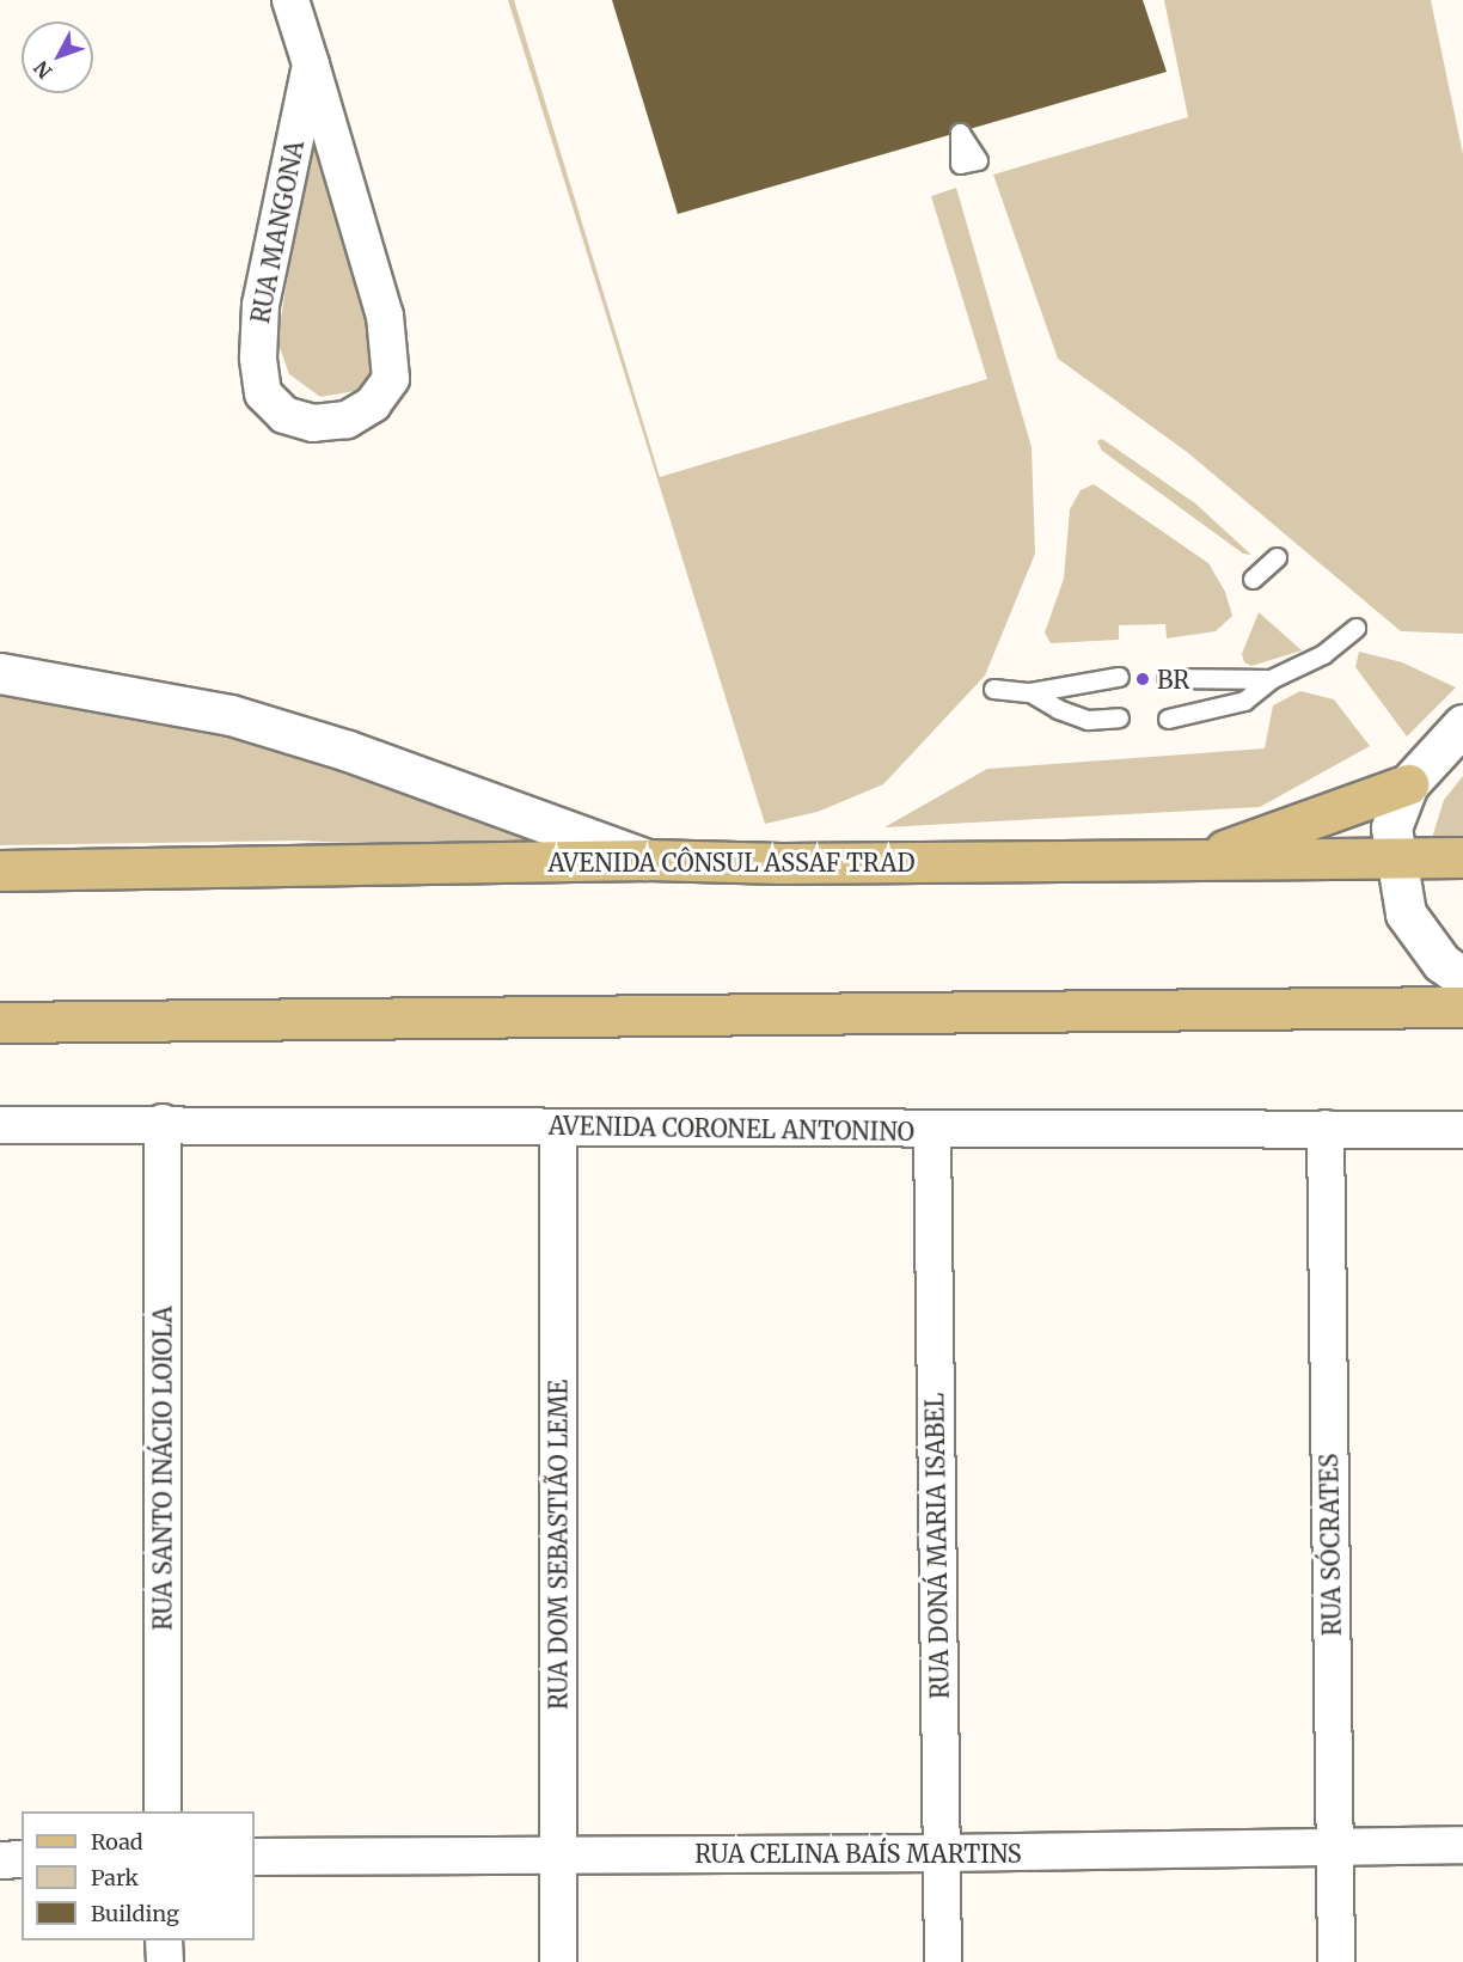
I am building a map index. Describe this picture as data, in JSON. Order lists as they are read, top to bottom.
{
  "streets": {
    "main road": ["AVENIDA CÔNSUL ASSAF TRAD"],
    "street": [
      "RUA MANGONA",
      "AVENIDA CORONEL ANTONINO",
      "RUA SANTO INÁCIO LOIOLA",
      "RUA DOM SEBASTIÃO LEME",
      "RUA SÓCRATES",
      "RUA DONÁ MARIA ISABEL",
      "RUA CELINA BAÍS MARTINS"
    ]
  },
  "crossings": [
    ["AVENIDA CORONEL ANTONINO", "RUA SANTO INÁCIO LOIOLA"],
    ["AVENIDA CORONEL ANTONINO", "RUA DOM SEBASTIÃO LEME"],
    ["AVENIDA CORONEL ANTONINO", "RUA SÓCRATES"],
    ["AVENIDA CORONEL ANTONINO", "RUA DONÁ MARIA ISABEL"],
    ["RUA DOM SEBASTIÃO LEME", "RUA CELINA BAÍS MARTINS"],
    ["RUA SÓCRATES", "RUA CELINA BAÍS MARTINS"],
    ["RUA DONÁ MARIA ISABEL", "RUA CELINA BAÍS MARTINS"]
  ],
  "places": ["BR"],
  "legend": ["Road", "Park", "Building"],
  "north": "bottom left"
}
